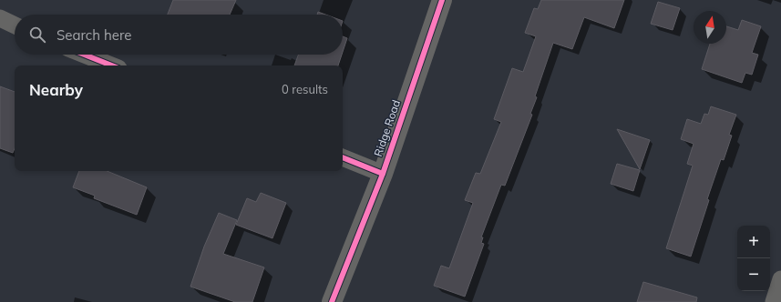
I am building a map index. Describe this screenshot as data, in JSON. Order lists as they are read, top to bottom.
{
  "streets": {
    "street": ["Ridge Road"]
  },
  "north": "top",
  "page": {
    "search": "Search here",
    "heading": ["Nearby", "0 results"],
    "map_buttons": ["+", "−"]
  }
}
